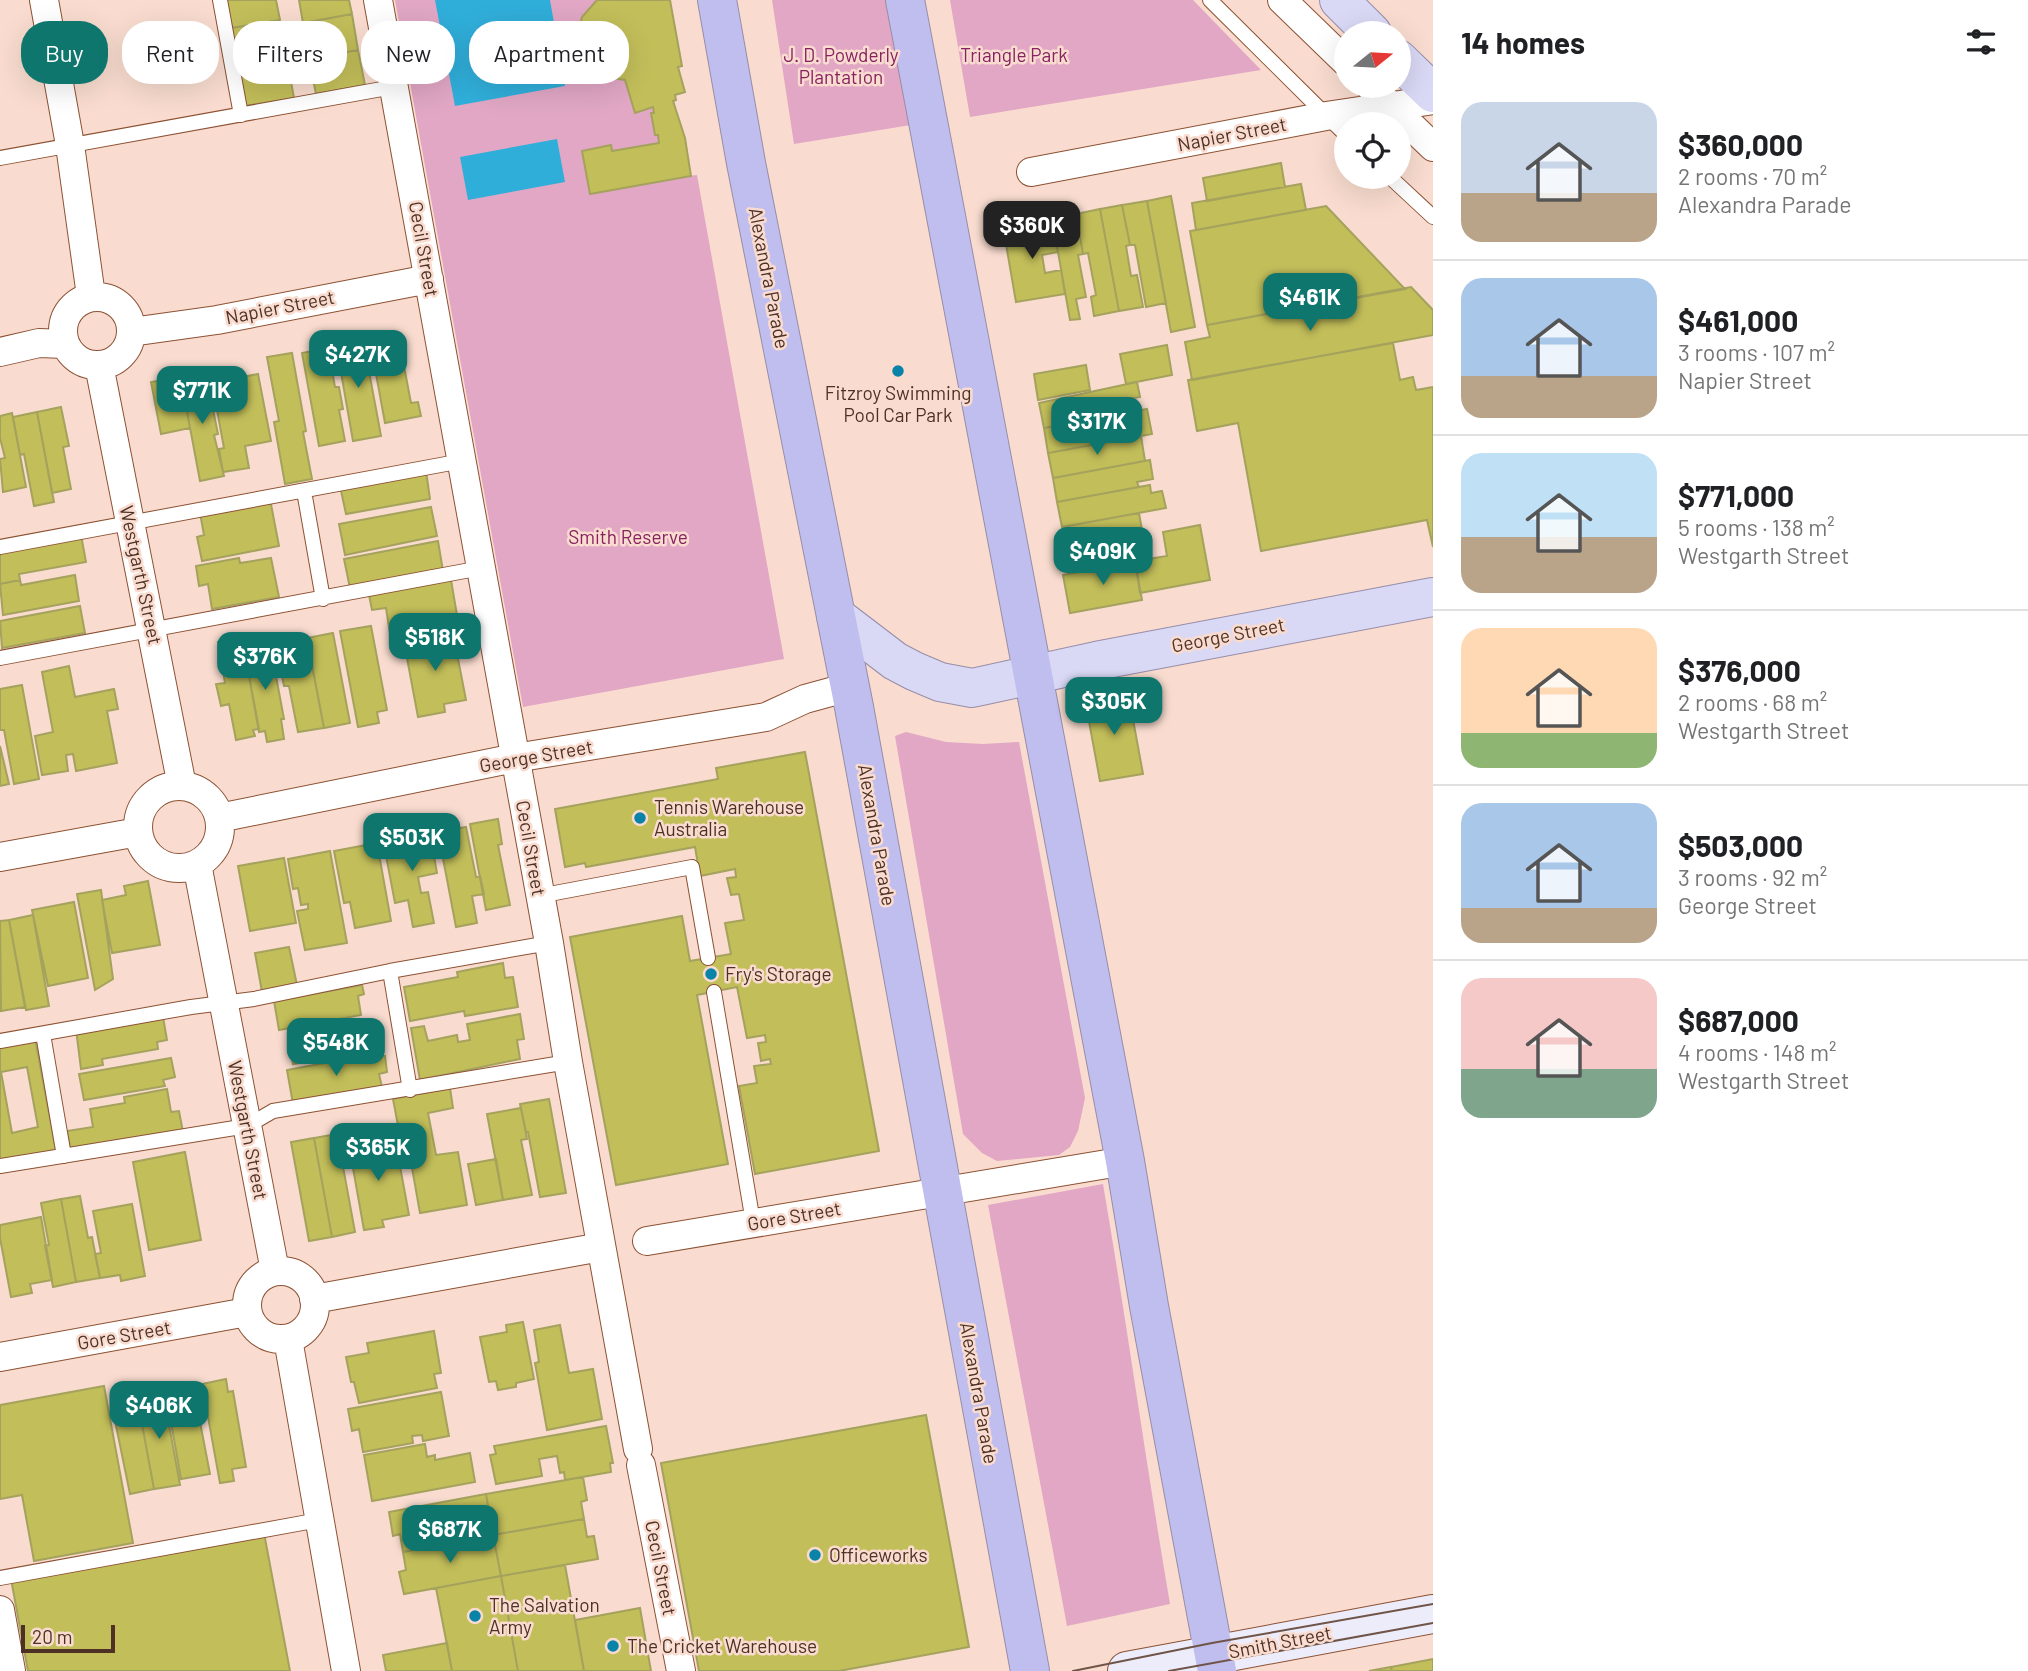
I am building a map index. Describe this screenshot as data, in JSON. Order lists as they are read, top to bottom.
{
  "streets": {
    "highway": ["Alexandra Parade"],
    "main road": ["George Street"],
    "street": [
      "Napier Street",
      "Cecil Street",
      "Westgarth Street",
      "Gore Street",
      "Smith Street"
    ]
  },
  "crossings": [
    ["Napier Street", "Cecil Street"],
    ["Napier Street", "Westgarth Street"],
    ["Cecil Street", "George Street"],
    ["Alexandra Parade", "George Street"],
    ["Alexandra Parade", "Gore Street"],
    ["Westgarth Street", "George Street"],
    ["Westgarth Street", "Gore Street"]
  ],
  "parks": ["J. D. Powderly Plantation", "Triangle Park", "Smith Reserve"],
  "places": [
    "Fitzroy Swimming Pool Car Park",
    "Tennis Warehouse Australia",
    "Fry's Storage",
    "Officeworks",
    "The Salvation Army",
    "The Cricket Warehouse"
  ],
  "scale_bar": "20 m",
  "north": "right",
  "page": {
    "heading": "14 homes",
    "chip": [
      "Buy",
      "Rent",
      "Filters",
      "New",
      "Apartment"
    ],
    "list": [
      {
        "name": "$360,000",
        "note": "2 rooms · 70 m² · Alexandra Parade"
      },
      {
        "name": "$461,000",
        "note": "3 rooms · 107 m² · Napier Street"
      },
      {
        "name": "$771,000",
        "note": "5 rooms · 138 m² · Westgarth Street"
      },
      {
        "name": "$376,000",
        "note": "2 rooms · 68 m² · Westgarth Street"
      },
      {
        "name": "$503,000",
        "note": "3 rooms · 92 m² · George Street"
      },
      {
        "name": "$687,000",
        "note": "4 rooms · 148 m² · Westgarth Street"
      }
    ],
    "price": [
      "$360K",
      "$461K",
      "$427K",
      "$771K",
      "$317K",
      "$409K",
      "$518K",
      "$376K",
      "$305K",
      "$503K",
      "$548K",
      "$365K",
      "$406K",
      "$687K"
    ],
    "scale": "20 m"
  }
}
